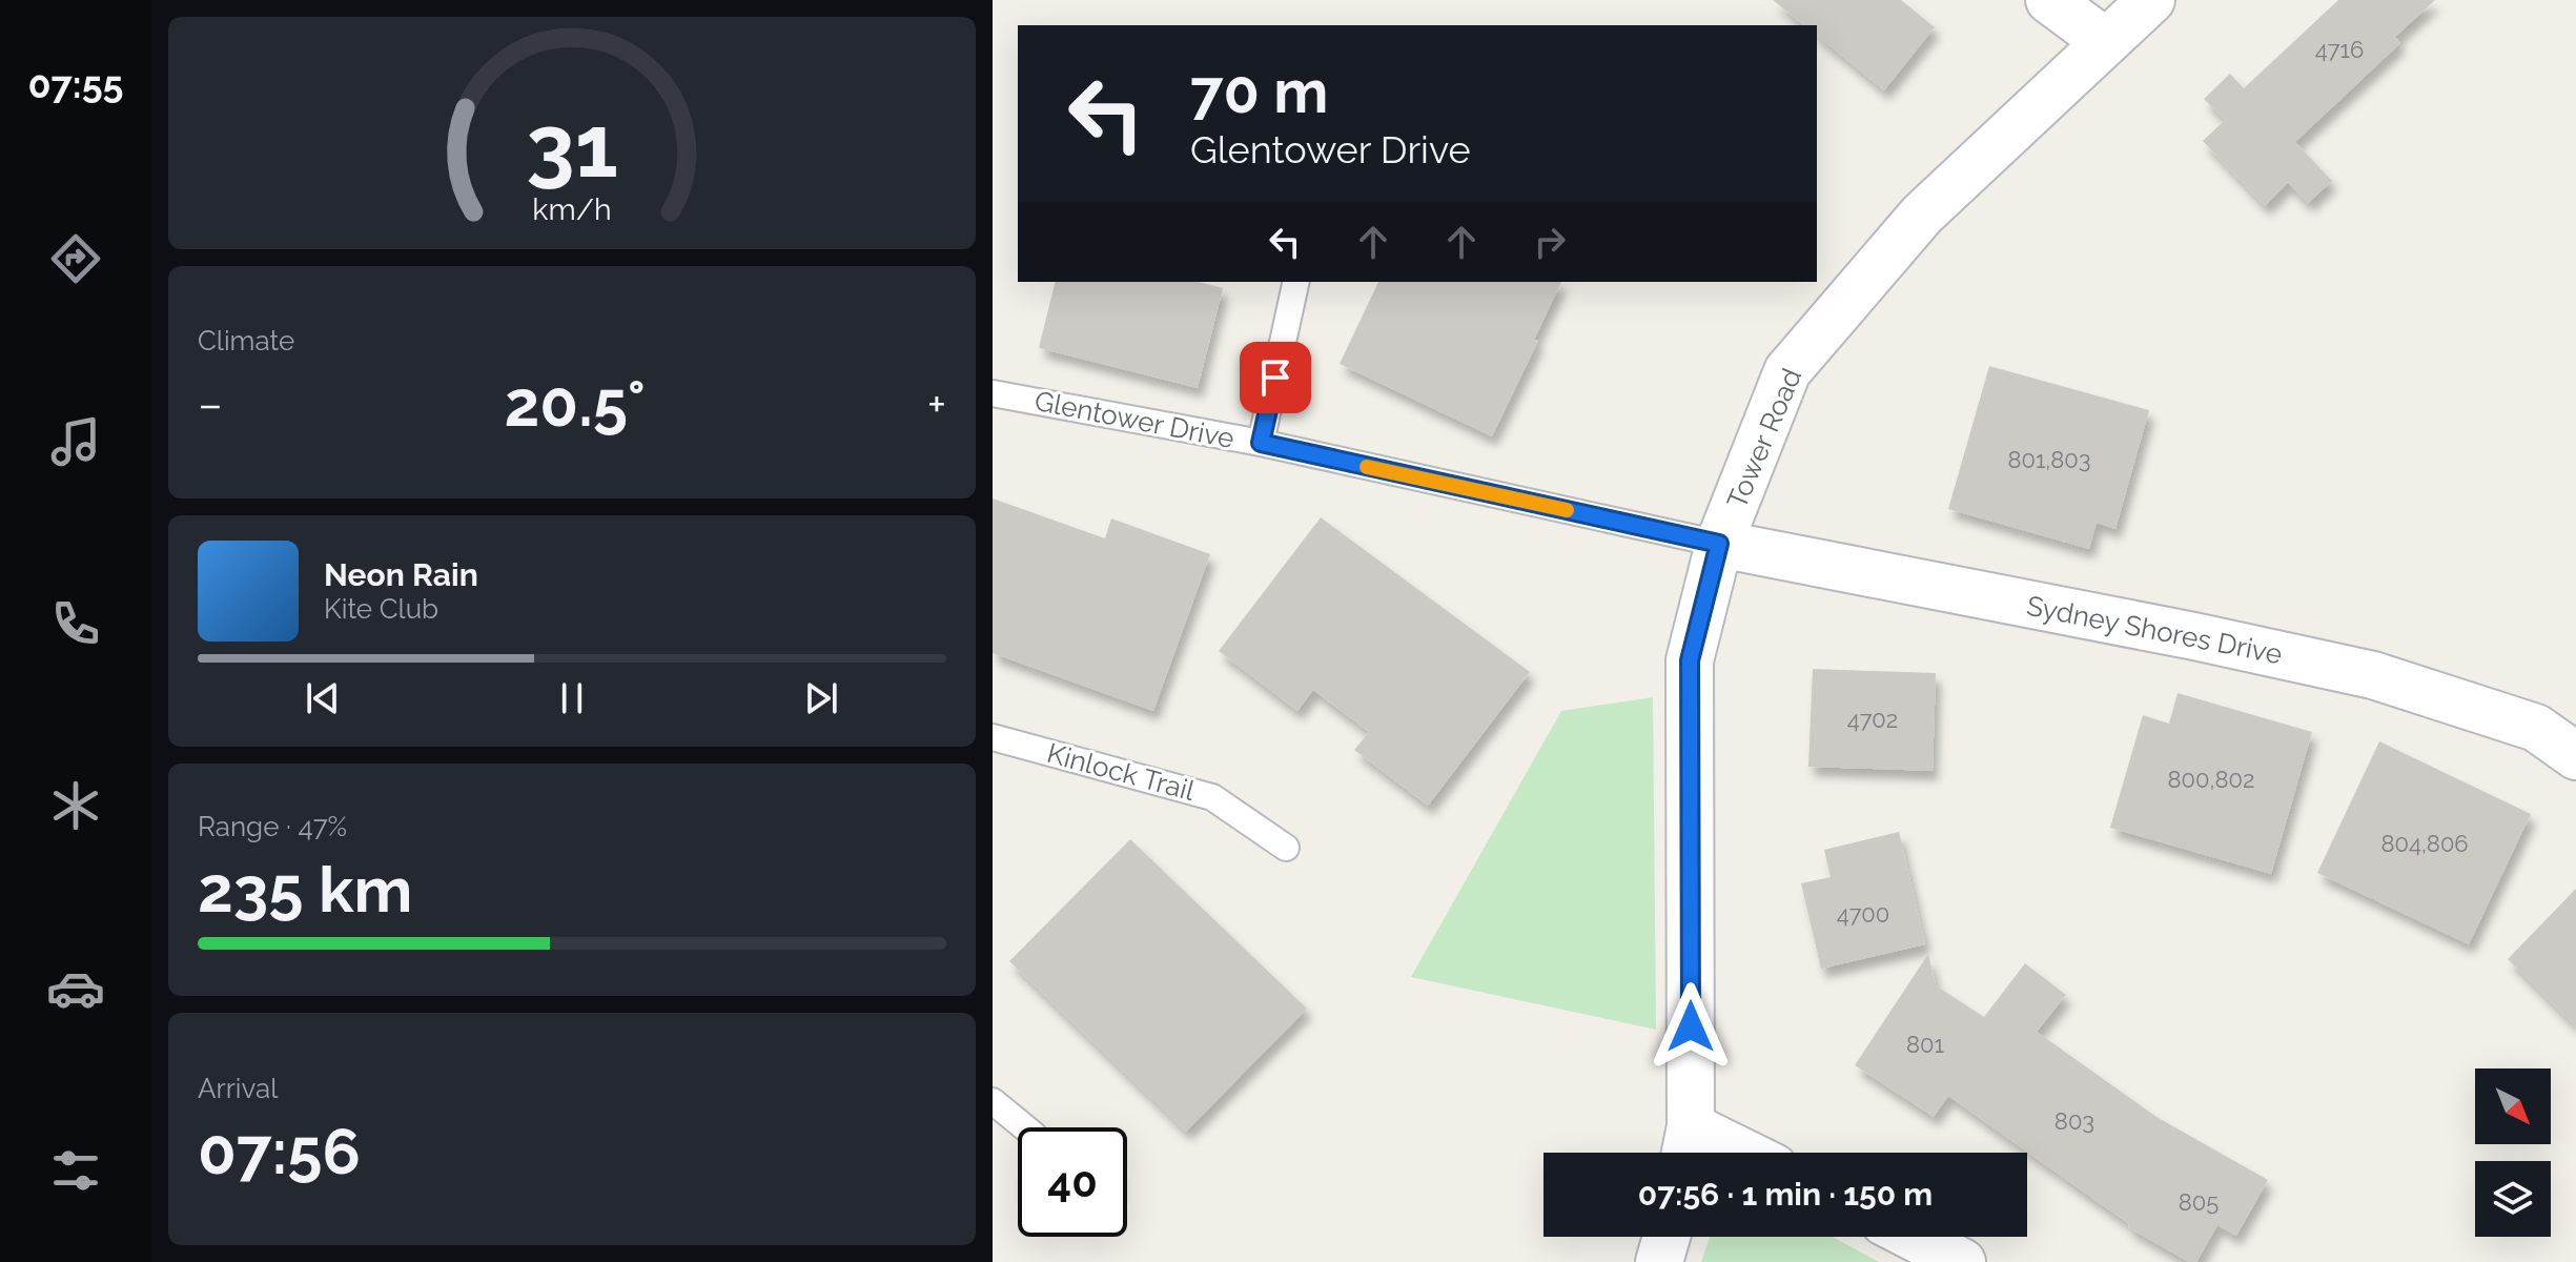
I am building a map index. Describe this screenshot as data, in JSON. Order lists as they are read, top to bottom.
{
  "streets": {
    "street": ["Tower Road", "Sydney Shores Drive"],
    "lane": ["Glentower Drive", "Kinlock Trail"]
  },
  "crossings": [
    ["Glentower Drive", "Tower Road"],
    ["Glentower Drive", "Sydney Shores Drive"],
    ["Tower Road", "Sydney Shores Drive"]
  ],
  "house_numbers": [
    "4716",
    "801,803",
    "4702",
    "800,802",
    "804,806",
    "4700",
    "801",
    "803",
    "805"
  ],
  "north": "bottom right",
  "page": {
    "tabs": "07:55",
    "turn": ["70 m", "Glentower Drive"],
    "tile": [
      "Climate",
      ["Range · 47%", "235 km"],
      ["Arrival", "07:56"]
    ],
    "heat": ["−", "20.5°", "+"],
    "song": ["Neon Rain", "Kite Club"],
    "limit": "40",
    "trip": "07:56 · 1 min · 150 m",
    "gauge": ["31", "km/h"]
  }
}
